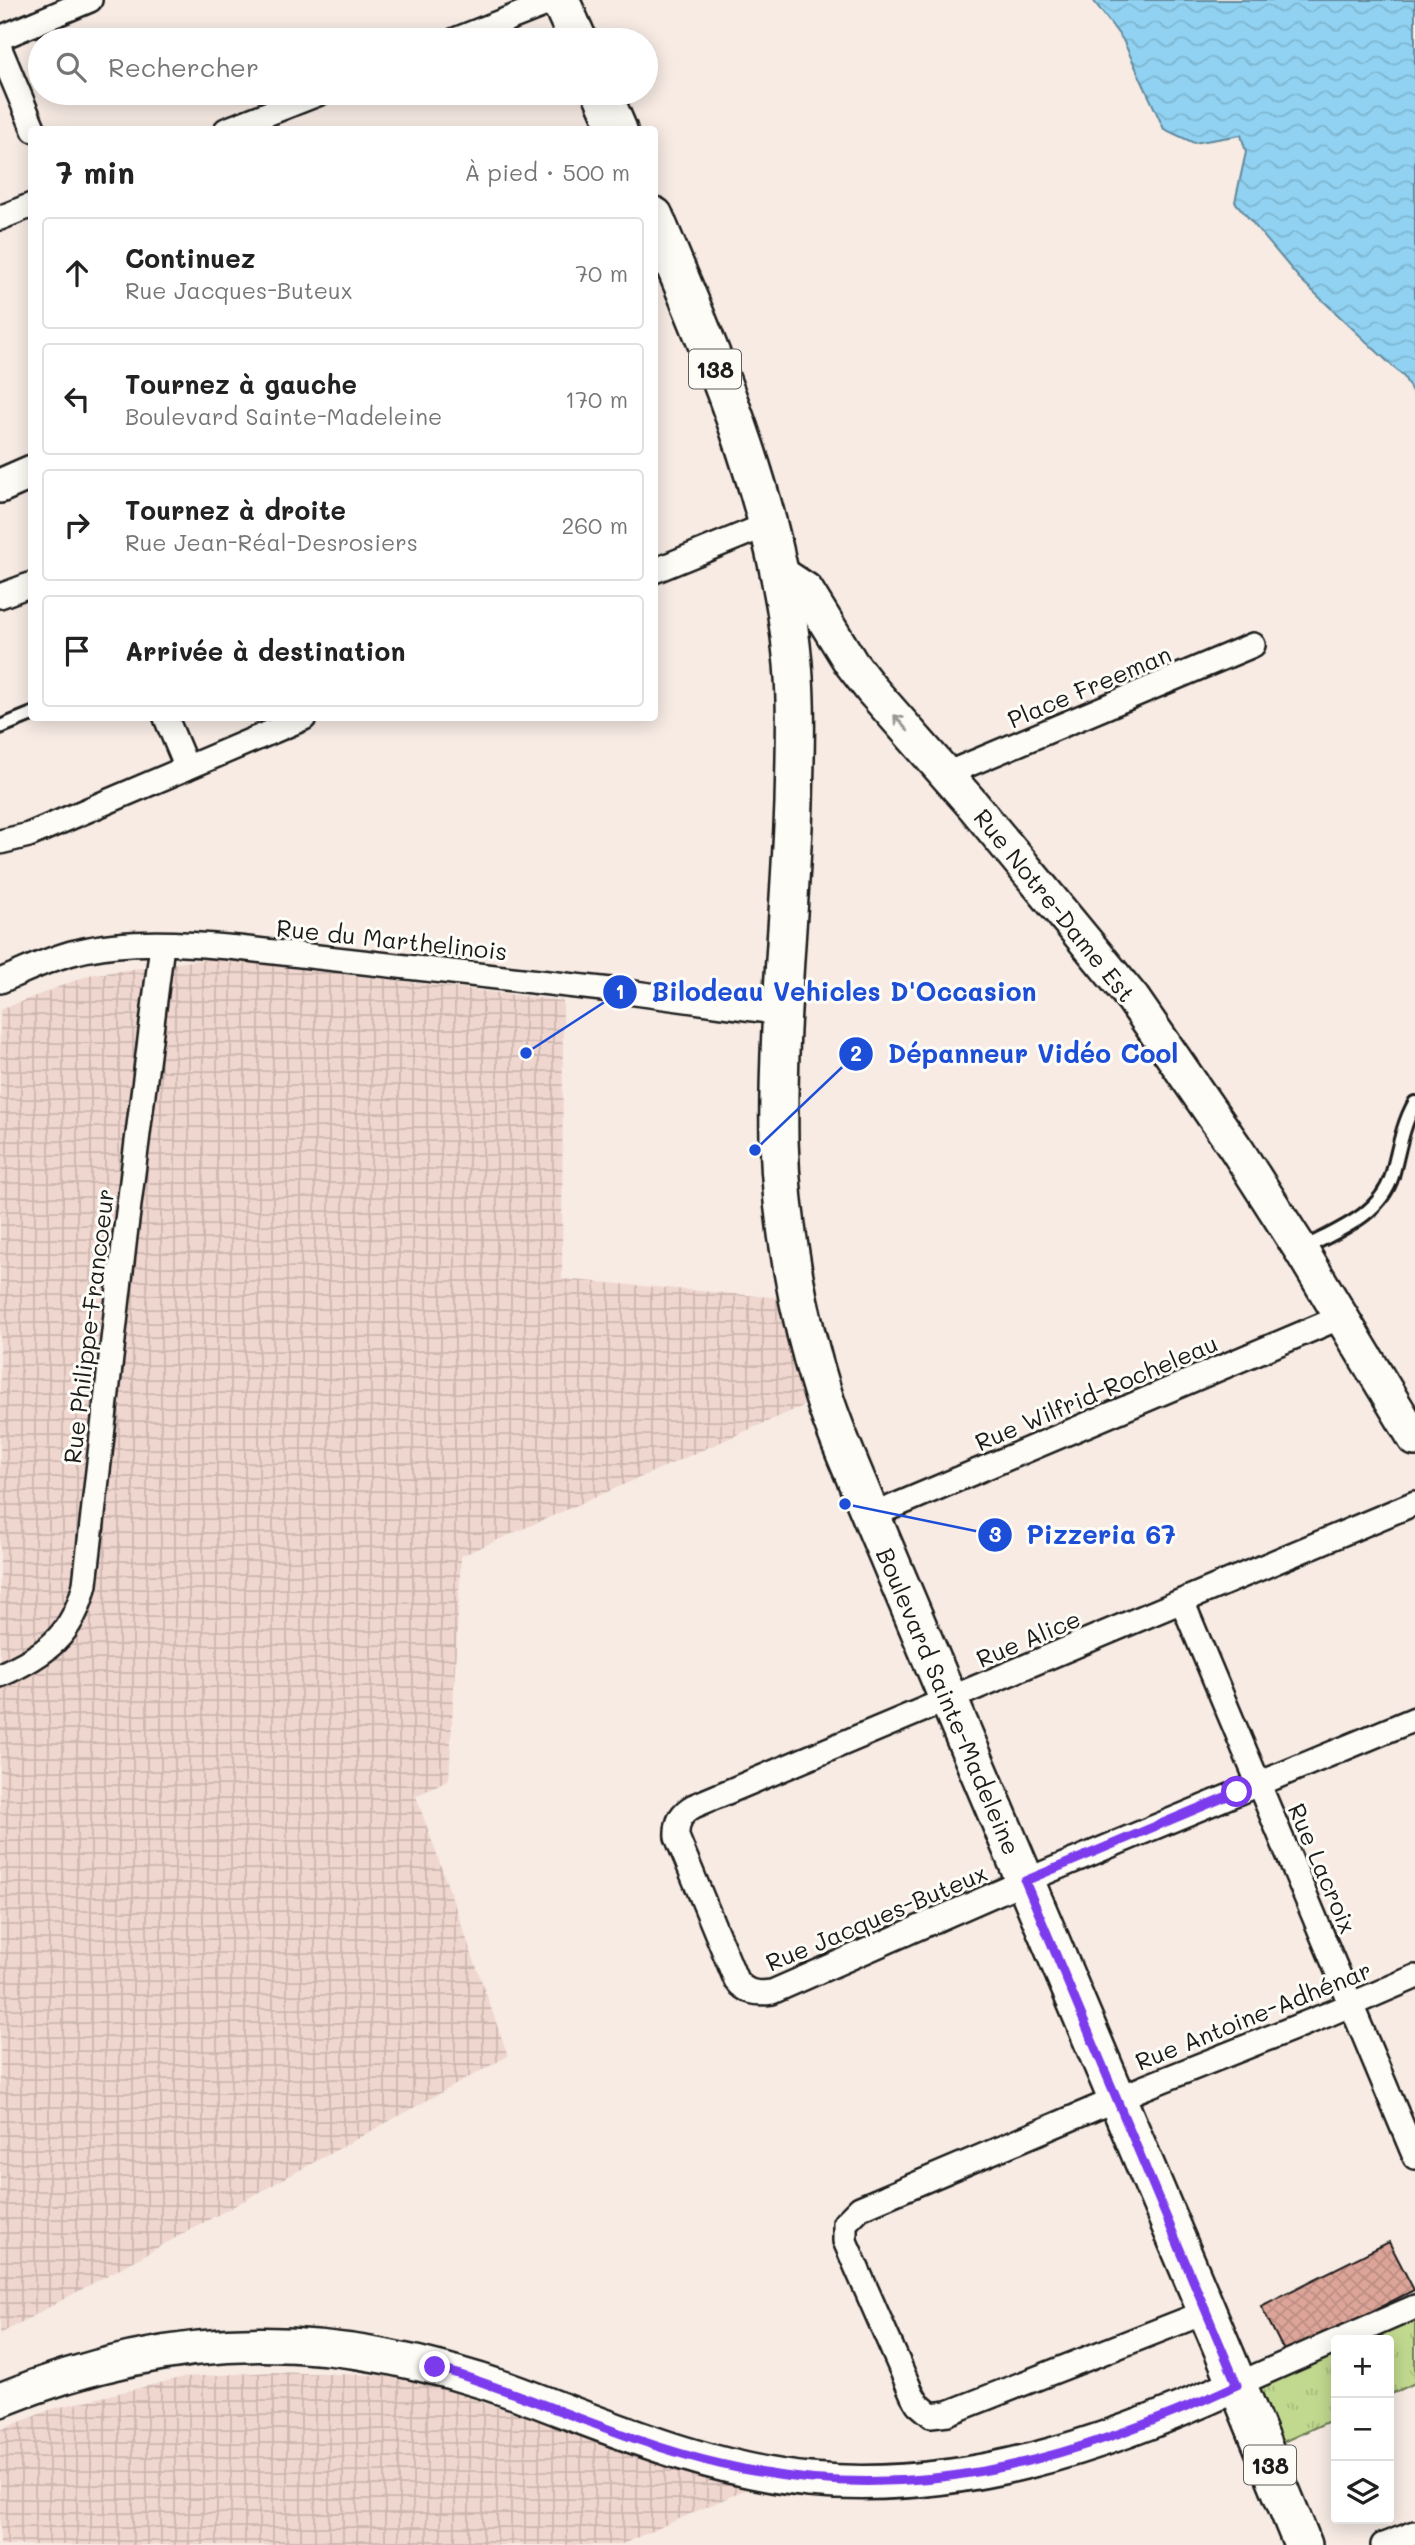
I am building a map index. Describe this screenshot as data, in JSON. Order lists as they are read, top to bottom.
{
  "streets": {
    "main road": ["138", "Rue Notre-Dame Est", "Boulevard Sainte-Madeleine"],
    "street": [
      "Place Freeman",
      "Rue du Marthelinois",
      "Rue Philippe-Francoeur",
      "Rue Wilfrid-Rocheleau",
      "Rue Alice",
      "Rue Lacroix",
      "Rue Jacques-Buteux",
      "Rue Antoine-Adhénar"
    ]
  },
  "crossings": [
    ["138", "Boulevard Sainte-Madeleine"],
    ["Place Freeman", "Rue Notre-Dame Est"],
    ["Rue Notre-Dame Est", "Rue Wilfrid-Rocheleau"],
    ["Rue Notre-Dame Est", "Boulevard Sainte-Madeleine"],
    ["Rue du Marthelinois", "Rue Philippe-Francoeur"],
    ["Rue du Marthelinois", "Boulevard Sainte-Madeleine"],
    ["Rue Wilfrid-Rocheleau", "Boulevard Sainte-Madeleine"],
    ["Rue Alice", "Boulevard Sainte-Madeleine"],
    ["Rue Alice", "Rue Lacroix"],
    ["Rue Alice", "Rue Jacques-Buteux"],
    ["Boulevard Sainte-Madeleine", "Rue Jacques-Buteux"],
    ["Boulevard Sainte-Madeleine", "Rue Antoine-Adhénar"],
    ["Rue Lacroix", "Rue Jacques-Buteux"],
    ["Rue Lacroix", "Rue Antoine-Adhénar"]
  ],
  "places": ["Bilodeau Vehicles D'Occasion", "Dépanneur Vidéo Cool", "Pizzeria 67"],
  "page": {
    "search": "Rechercher",
    "heading": ["7 min", "À pied · 500 m"],
    "list": [
      ["Continuez", "Rue Jacques-Buteux", "70 m"],
      ["Tournez à gauche", "Boulevard Sainte-Madeleine", "170 m"],
      ["Tournez à droite", "Rue Jean-Réal-Desrosiers", "260 m"],
      "Arrivée à destination"
    ],
    "map_buttons": ["+", "−"]
  }
}
